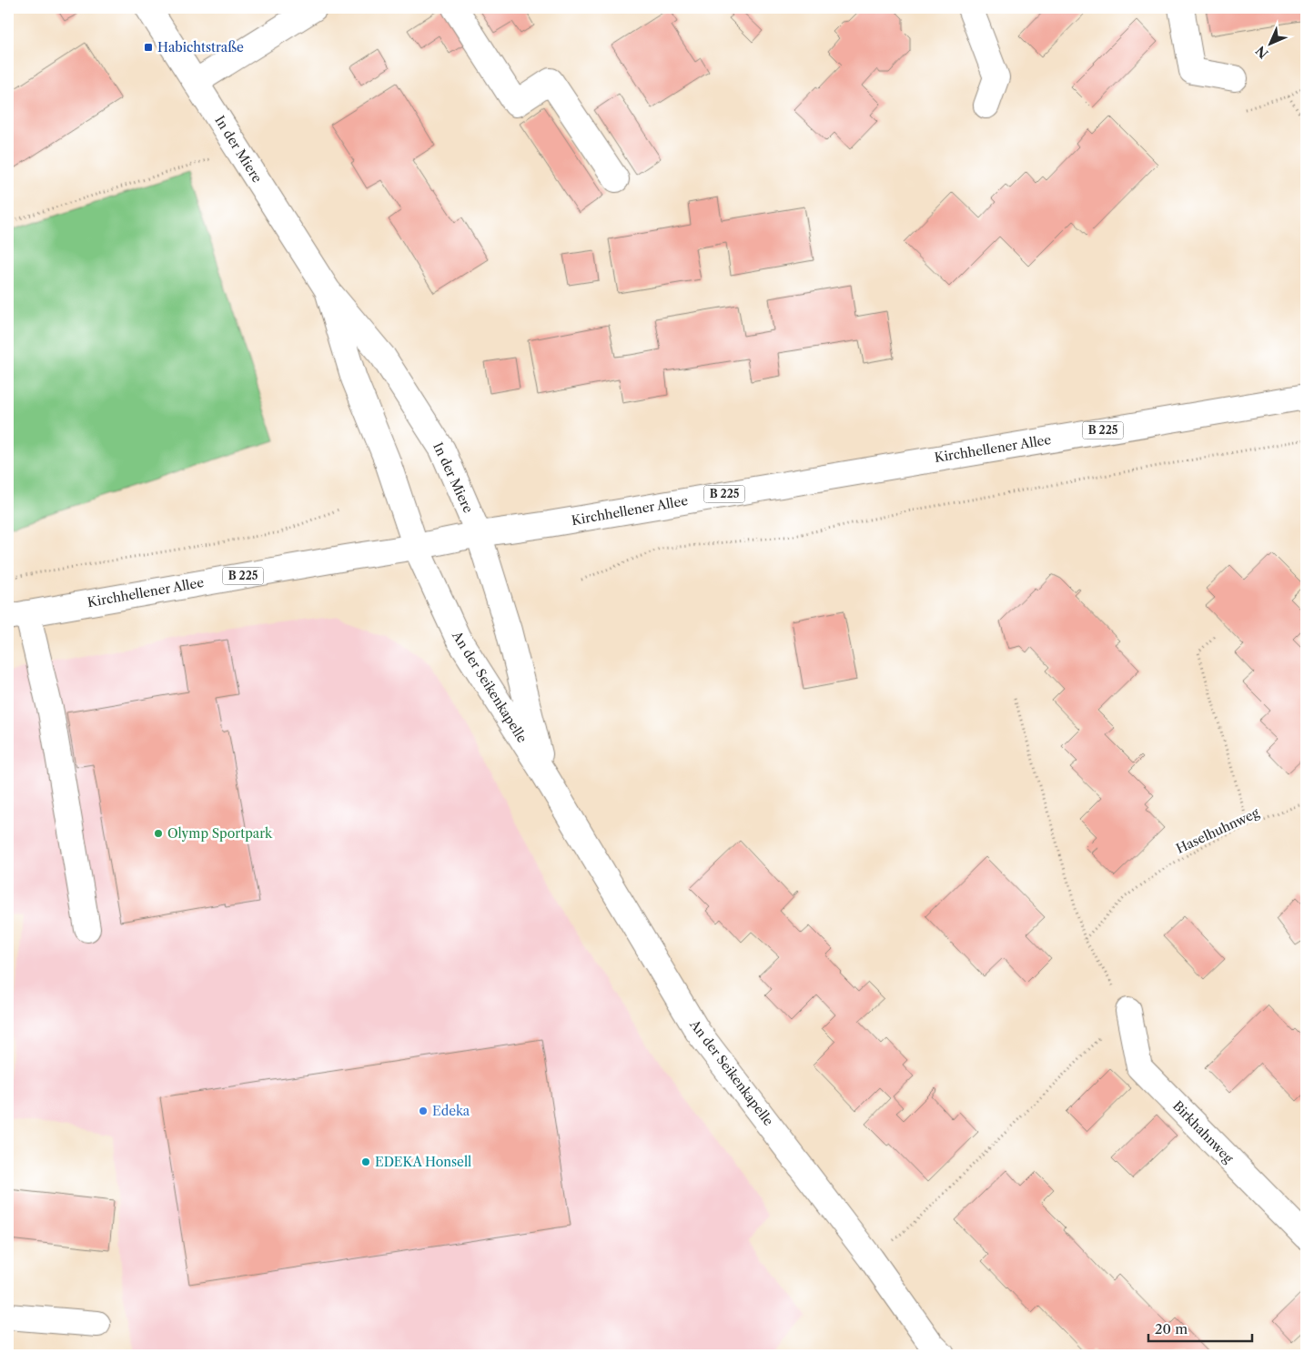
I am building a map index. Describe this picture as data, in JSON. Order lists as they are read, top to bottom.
{
  "streets": {
    "street": [
      "In der Miere",
      "B 225",
      "Kirchhellener Allee",
      "An der Seikenkapelle",
      "Birkhahnweg"
    ],
    "path": ["Haselhuhnweg"]
  },
  "crossings": [
    ["In der Miere", "Kirchhellener Allee"],
    ["In der Miere", "An der Seikenkapelle"],
    ["Kirchhellener Allee", "An der Seikenkapelle"]
  ],
  "places": {
    "transit": ["Habichtstraße"],
    "other": ["Olymp Sportpark", "Edeka", "EDEKA Honsell"]
  },
  "scale_bar": "20 m",
  "north": "bottom left"
}
